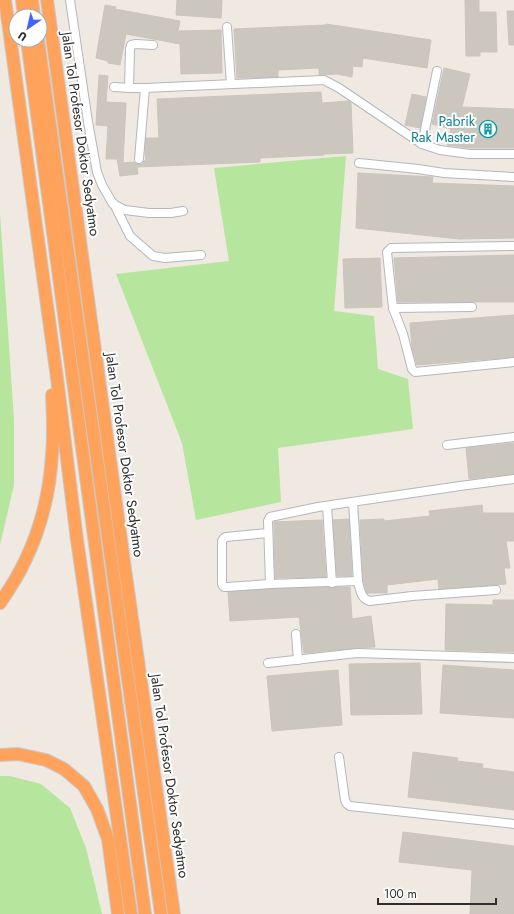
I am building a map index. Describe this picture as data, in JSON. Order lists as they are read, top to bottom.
{
  "streets": {
    "highway": ["Jalan Tol Profesor Doktor Sedyatmo"]
  },
  "places": {
    "building": ["Pabrik Rak Master"]
  },
  "scale_bar": "100 m",
  "north": "bottom left"
}
